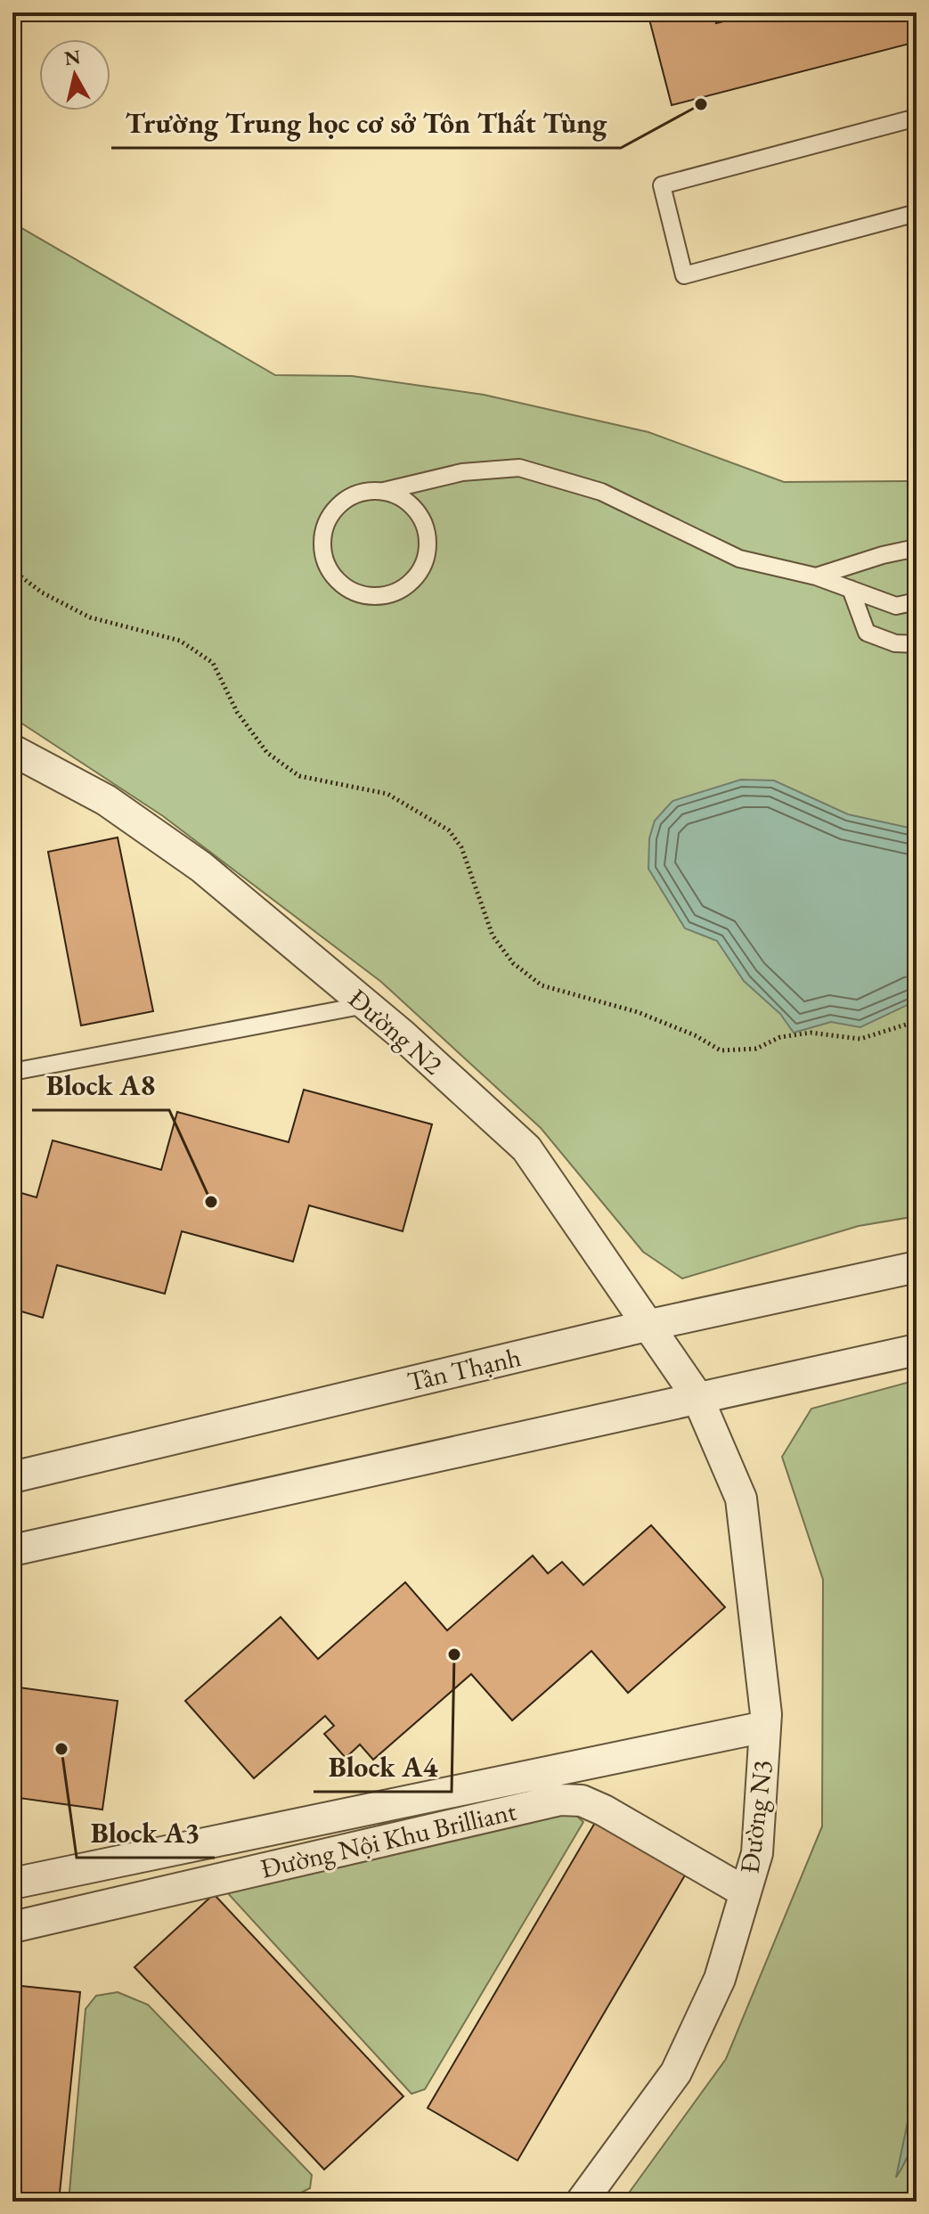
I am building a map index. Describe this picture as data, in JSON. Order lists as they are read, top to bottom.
{
  "streets": {
    "street": [
      "Đường N2",
      "Tân Thạnh",
      "Đường N3",
      "Đường Nội Khu Brilliant"
    ]
  },
  "crossings": [
    ["Đường N2", "Tân Thạnh"],
    ["Đường N2", "Đường N3"],
    ["Đường N3", "Đường Nội Khu Brilliant"]
  ],
  "places": [
    "Trường Trung học cơ sở Tôn Thất Tùng",
    "Block A8",
    "Block A4",
    "Block A3"
  ],
  "north": "top"
}
